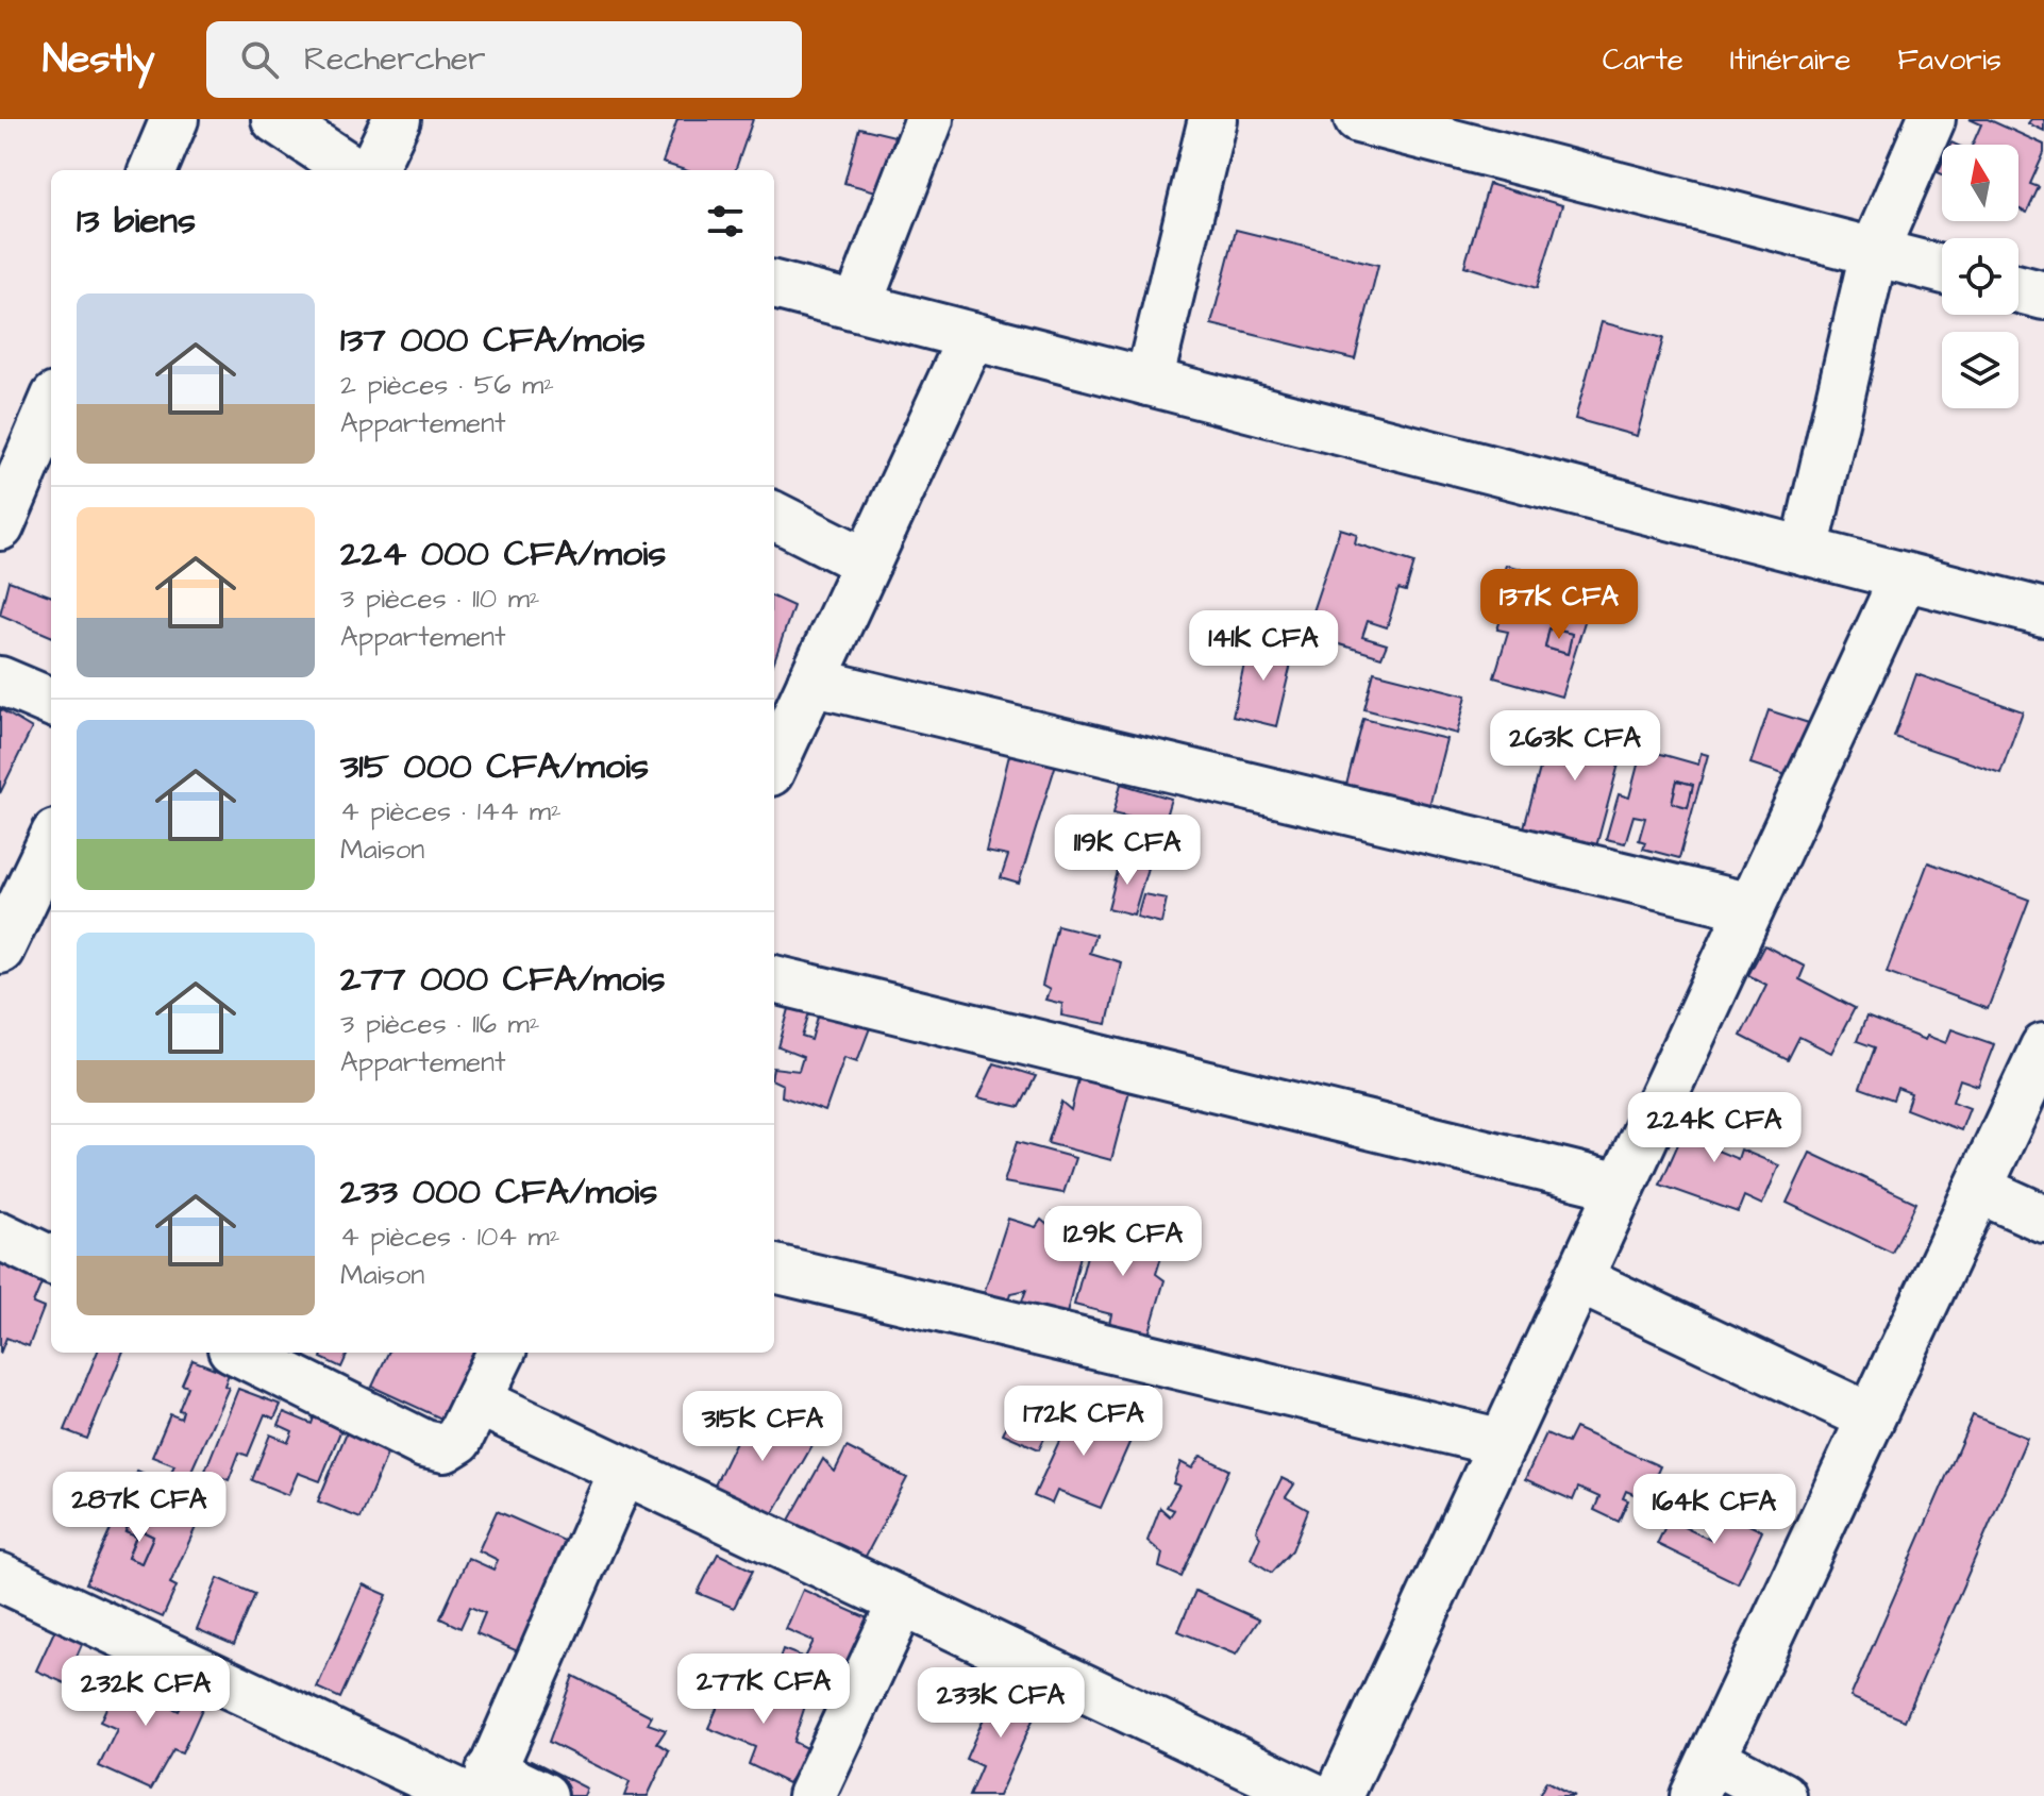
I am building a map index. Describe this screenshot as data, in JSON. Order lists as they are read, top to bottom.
{
  "north": "top",
  "page": {
    "header": "Nestly",
    "search": "Rechercher",
    "nav": ["Carte", "Itinéraire", "Favoris"],
    "heading": "13 biens",
    "list": [
      {
        "name": "137 000 CFA/mois",
        "note": "2 pièces · 56 m² · Appartement"
      },
      {
        "name": "224 000 CFA/mois",
        "note": "3 pièces · 110 m² · Appartement"
      },
      {
        "name": "315 000 CFA/mois",
        "note": "4 pièces · 144 m² · Maison"
      },
      {
        "name": "277 000 CFA/mois",
        "note": "3 pièces · 116 m² · Appartement"
      },
      {
        "name": "233 000 CFA/mois",
        "note": "4 pièces · 104 m² · Maison"
      }
    ],
    "price": [
      "137K CFA",
      "141K CFA",
      "263K CFA",
      "119K CFA",
      "224K CFA",
      "129K CFA",
      "172K CFA",
      "315K CFA",
      "287K CFA",
      "164K CFA",
      "277K CFA",
      "232K CFA",
      "233K CFA"
    ]
  }
}
